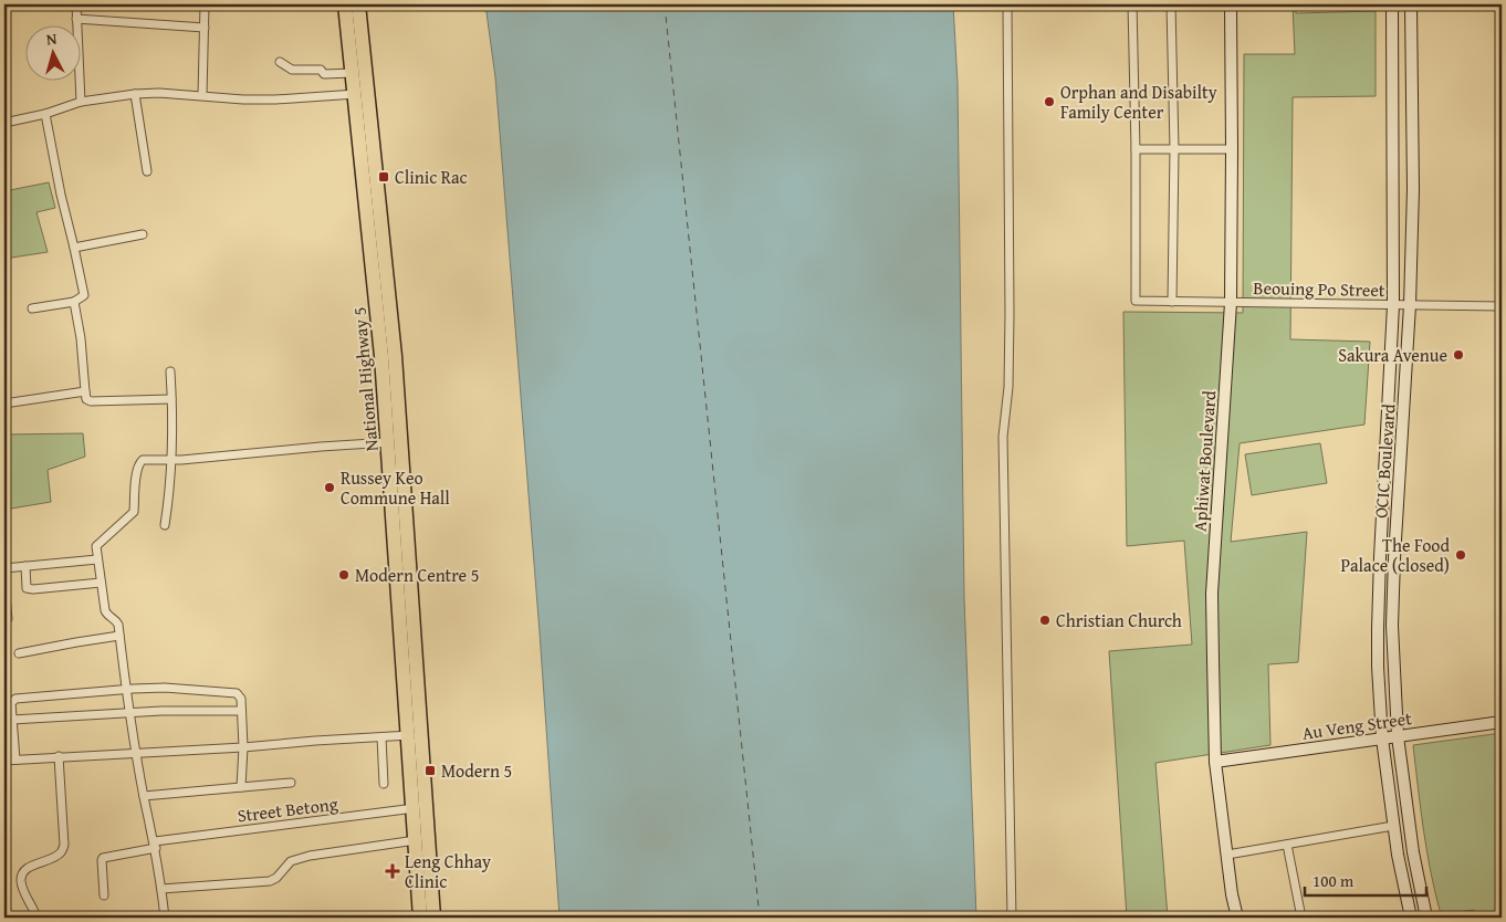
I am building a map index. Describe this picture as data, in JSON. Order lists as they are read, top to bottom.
{
  "streets": {
    "highway": ["National Highway 5"],
    "street": [
      "Beouing Po Street",
      "Aphiwat Boulevard",
      "OCIC Boulevard",
      "Au Veng Street",
      "Street Betong"
    ]
  },
  "crossings": [
    ["Beouing Po Street", "Aphiwat Boulevard"],
    ["Beouing Po Street", "OCIC Boulevard"],
    ["National Highway 5", "Street Betong"],
    ["Aphiwat Boulevard", "Au Veng Street"],
    ["OCIC Boulevard", "Au Veng Street"]
  ],
  "places": {
    "other": [
      "Orphan and Disabilty Family Center",
      "Sakura Avenue",
      "Russey Keo Commune Hall",
      "The Food Palace (closed)",
      "Modern Centre 5",
      "Christian Church"
    ],
    "transit": ["Clinic Rac", "Modern 5"],
    "health": ["Leng Chhay Clinic"]
  },
  "scale_bar": "100 m",
  "north": "top"
}
